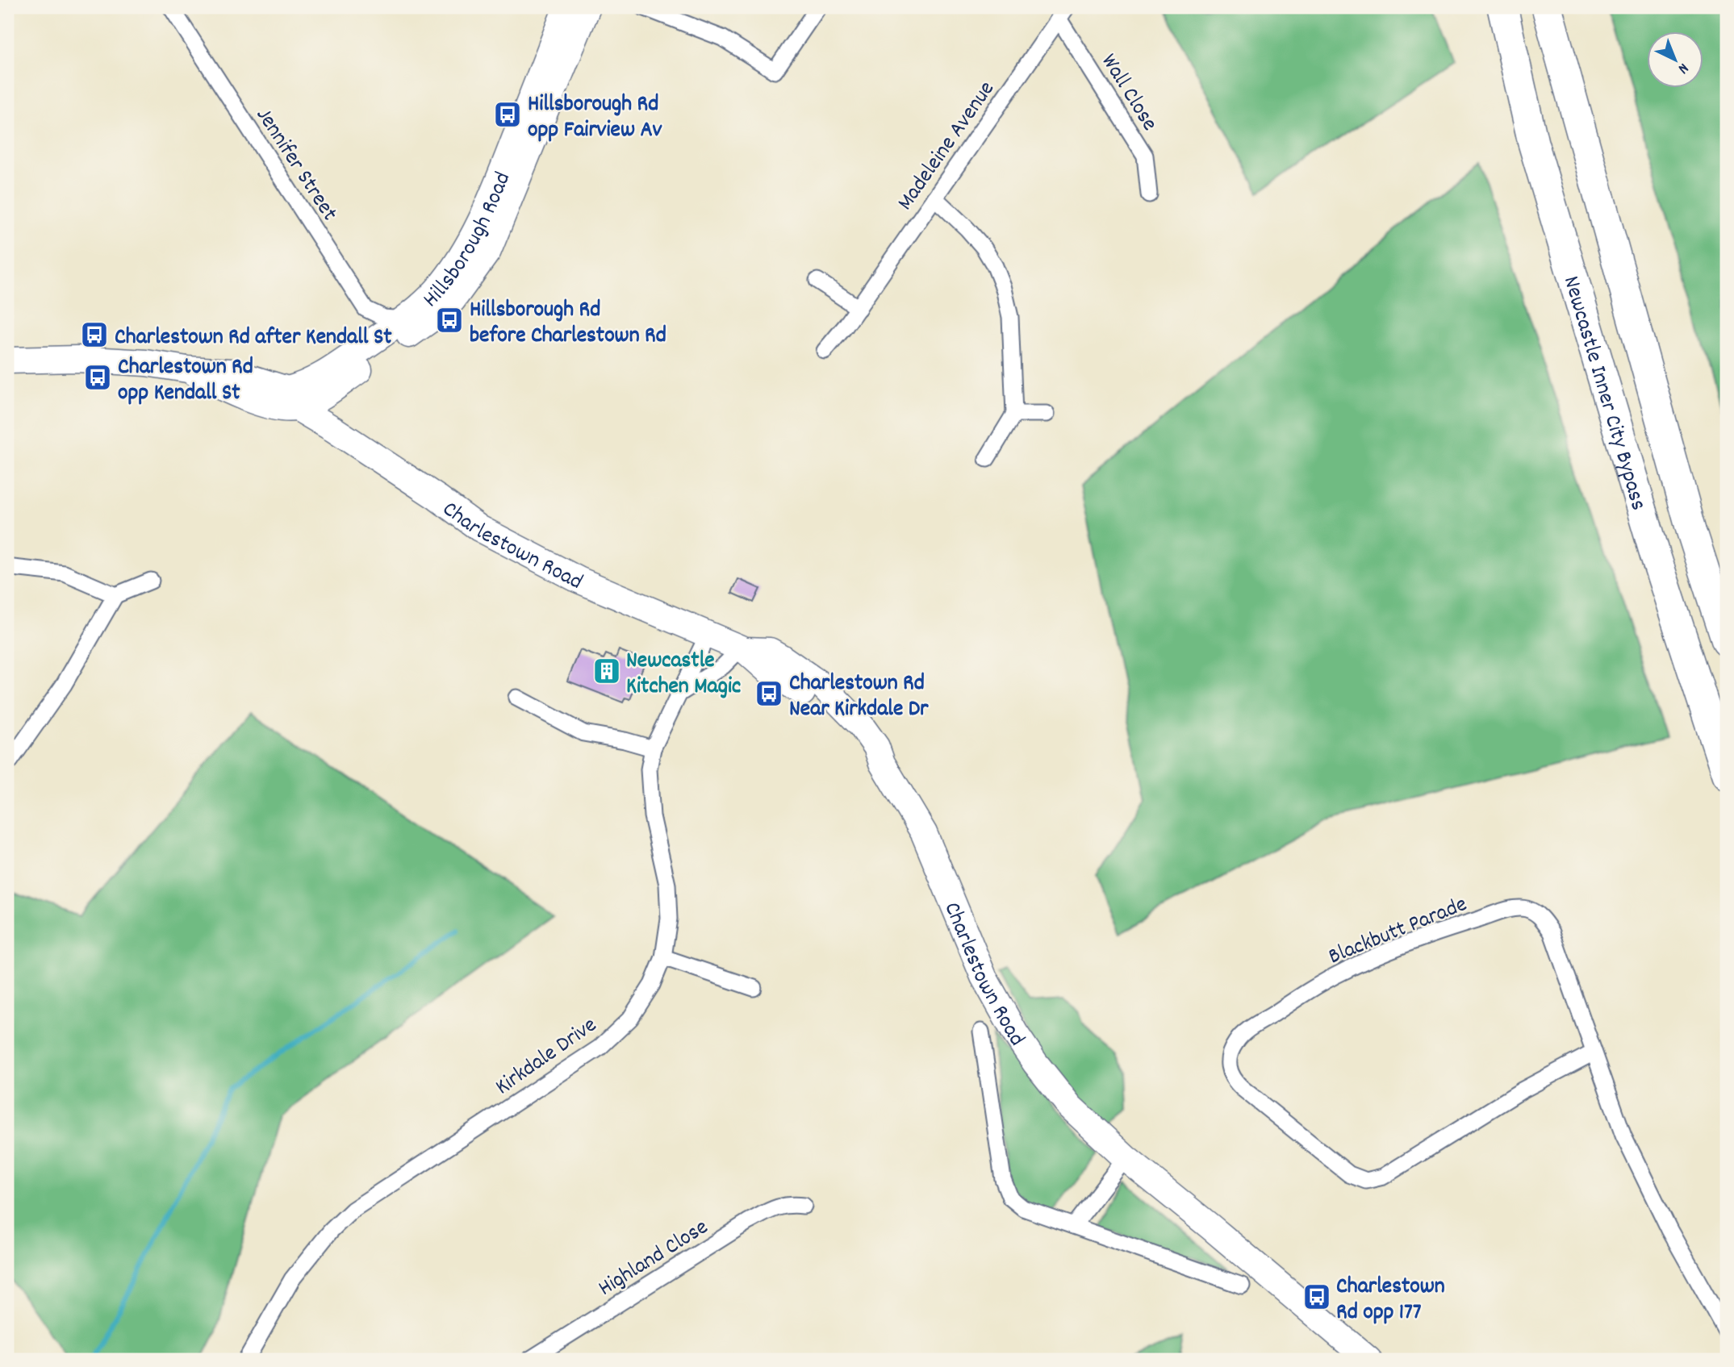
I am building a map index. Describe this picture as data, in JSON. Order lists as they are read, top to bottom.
{
  "streets": {
    "highway": ["Newcastle Inner City Bypass"],
    "main road": ["Hillsborough Road", "Charlestown Road"],
    "street": [
      "Wall Close",
      "Madeleine Avenue",
      "Jennifer Street",
      "Blackbutt Parade",
      "Kirkdale Drive",
      "Highland Close"
    ]
  },
  "crossings": [
    ["Wall Close", "Madeleine Avenue"],
    ["Jennifer Street", "Hillsborough Road"],
    ["Hillsborough Road", "Charlestown Road"],
    ["Charlestown Road", "Kirkdale Drive"]
  ],
  "places": {
    "bus stop": [
      "Hillsborough Rd opp Fairview Av",
      "Hillsborough Rd before Charlestown Rd",
      "Charlestown Rd after Kendall St",
      "Charlestown Rd opp Kendall St",
      "Charlestown Rd Near Kirkdale Dr",
      "Charlestown Rd opp 177"
    ],
    "building": ["Newcastle Kitchen Magic"]
  },
  "north": "bottom right"
}
